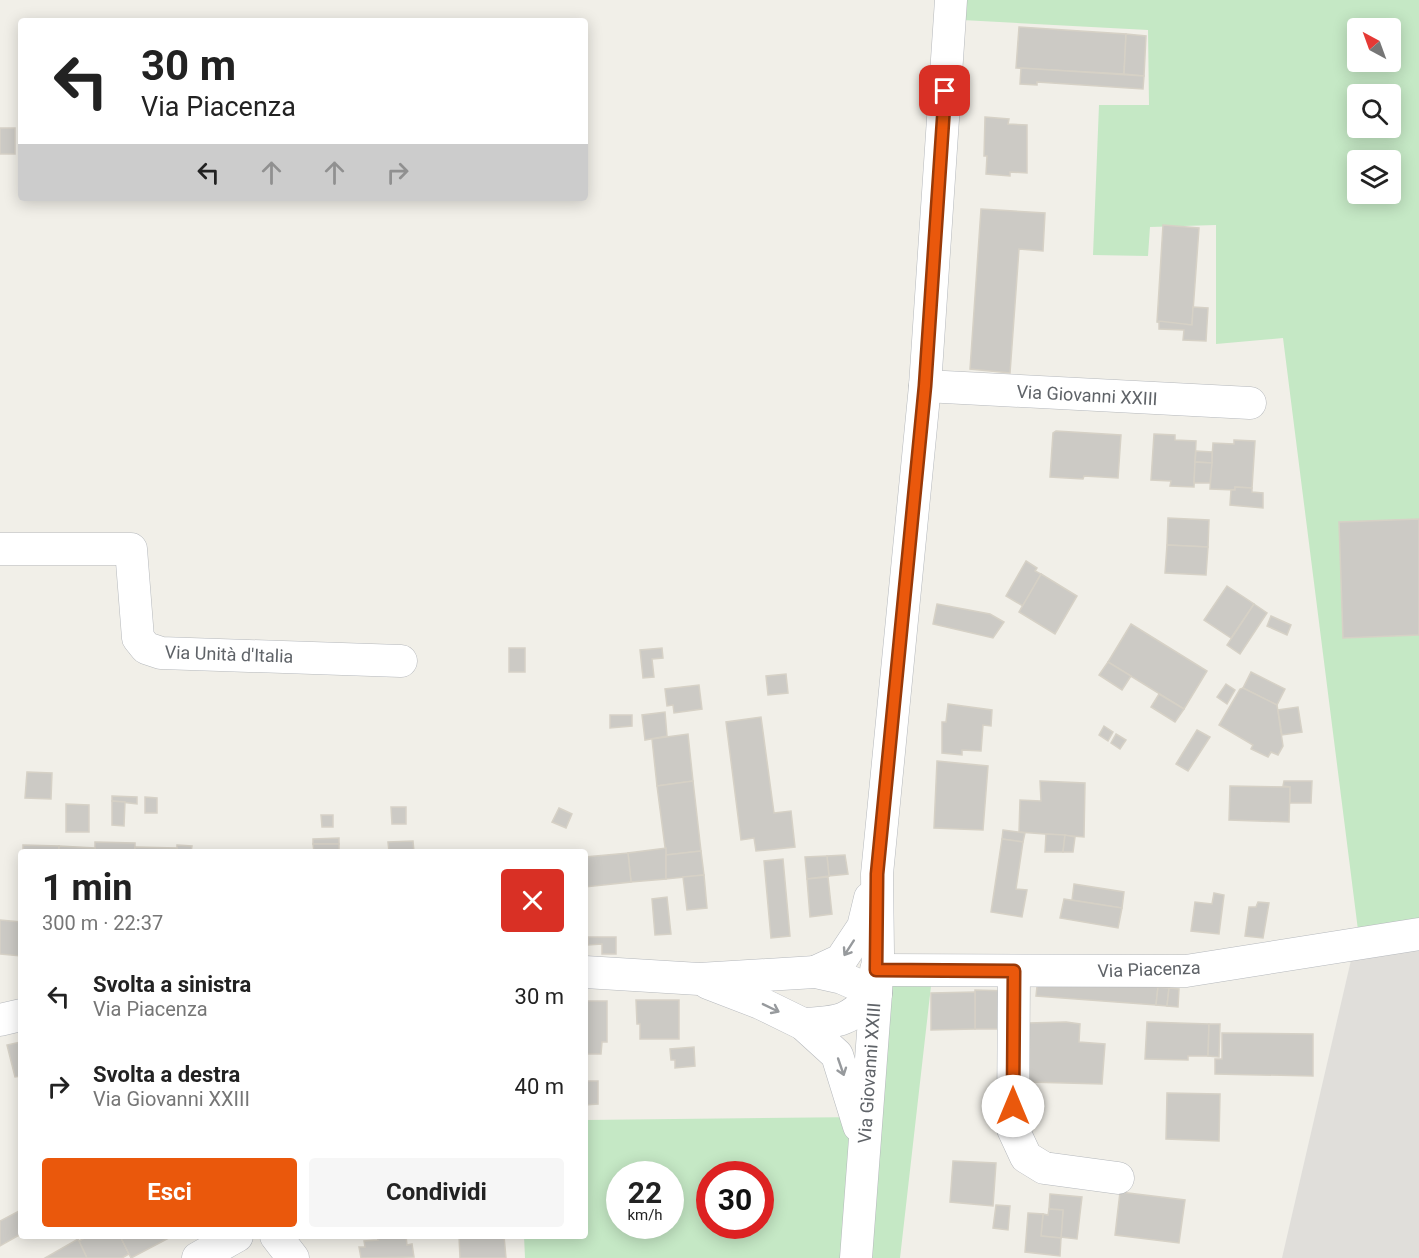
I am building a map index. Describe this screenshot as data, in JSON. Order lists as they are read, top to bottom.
{
  "streets": {
    "street": ["Via Giovanni XXIII", "Via Unità d'Italia", "Via Piacenza"]
  },
  "crossings": [
    ["Via Giovanni XXIII", "Via Piacenza"]
  ],
  "north": "top left",
  "page": {
    "turn": ["30 m", "Via Piacenza"],
    "heading": ["1 min", "300 m · 22:37"],
    "list": [
      {
        "name": "Svolta a sinistra",
        "note": "Via Piacenza",
        "value": "30 m"
      },
      {
        "name": "Svolta a destra",
        "note": "Via Giovanni XXIII",
        "value": "40 m"
      }
    ],
    "buttons": ["Esci", "Condividi"],
    "speed": "22 km/h",
    "limit": "30"
  }
}
